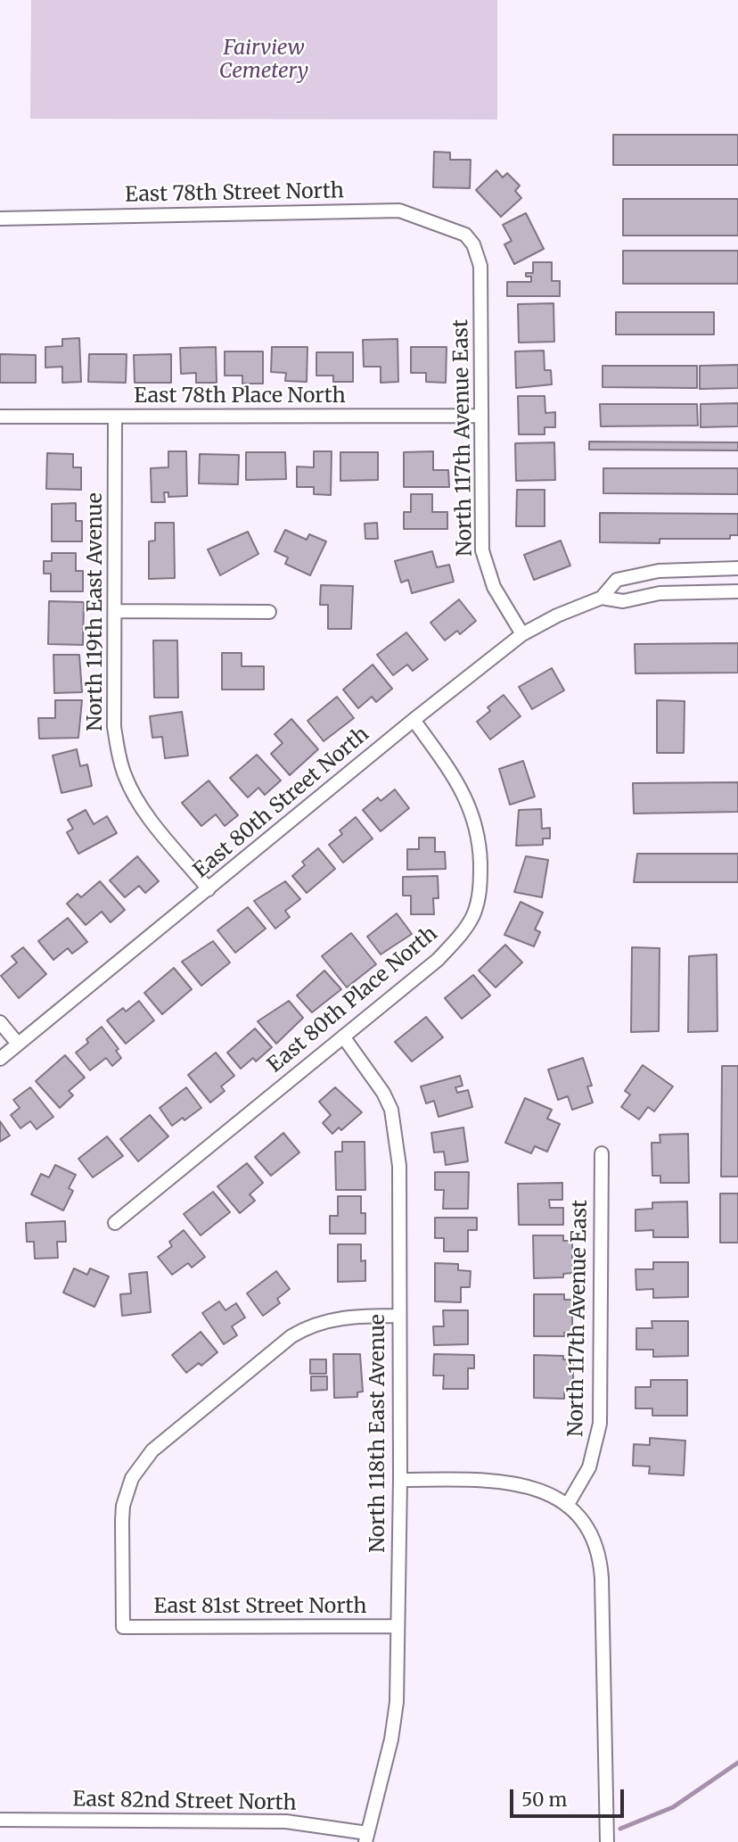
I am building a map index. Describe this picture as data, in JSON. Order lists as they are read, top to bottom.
{
  "streets": {
    "street": [
      "East 78th Street North",
      "East 78th Place North",
      "North 117th Avenue East",
      "North 119th East Avenue",
      "East 80th Street North",
      "East 80th Place North",
      "North 118th East Avenue",
      "East 81st Street North",
      "East 82nd Street North"
    ]
  },
  "crossings": [
    ["East 78th Street North", "North 117th Avenue East"],
    ["East 78th Place North", "North 117th Avenue East"],
    ["East 78th Place North", "North 119th East Avenue"],
    ["North 117th Avenue East", "East 80th Street North"],
    ["North 119th East Avenue", "East 80th Street North"],
    ["East 80th Street North", "East 80th Place North"],
    ["East 80th Place North", "North 118th East Avenue"],
    ["North 118th East Avenue", "East 81st Street North"],
    ["North 118th East Avenue", "East 82nd Street North"]
  ],
  "parks": ["Fairview Cemetery"],
  "scale_bar": "50 m"
}
